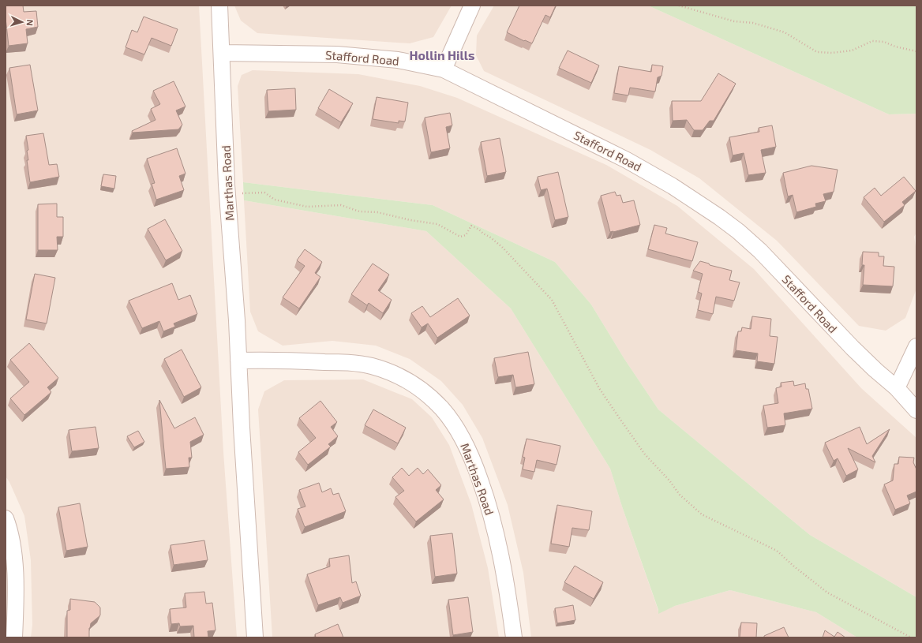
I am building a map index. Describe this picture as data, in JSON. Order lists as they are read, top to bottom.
{
  "streets": {
    "street": ["Stafford Road", "Marthas Road"]
  },
  "crossings": [
    ["Stafford Road", "Marthas Road"]
  ],
  "districts": ["Hollin Hills"],
  "north": "right"
}
